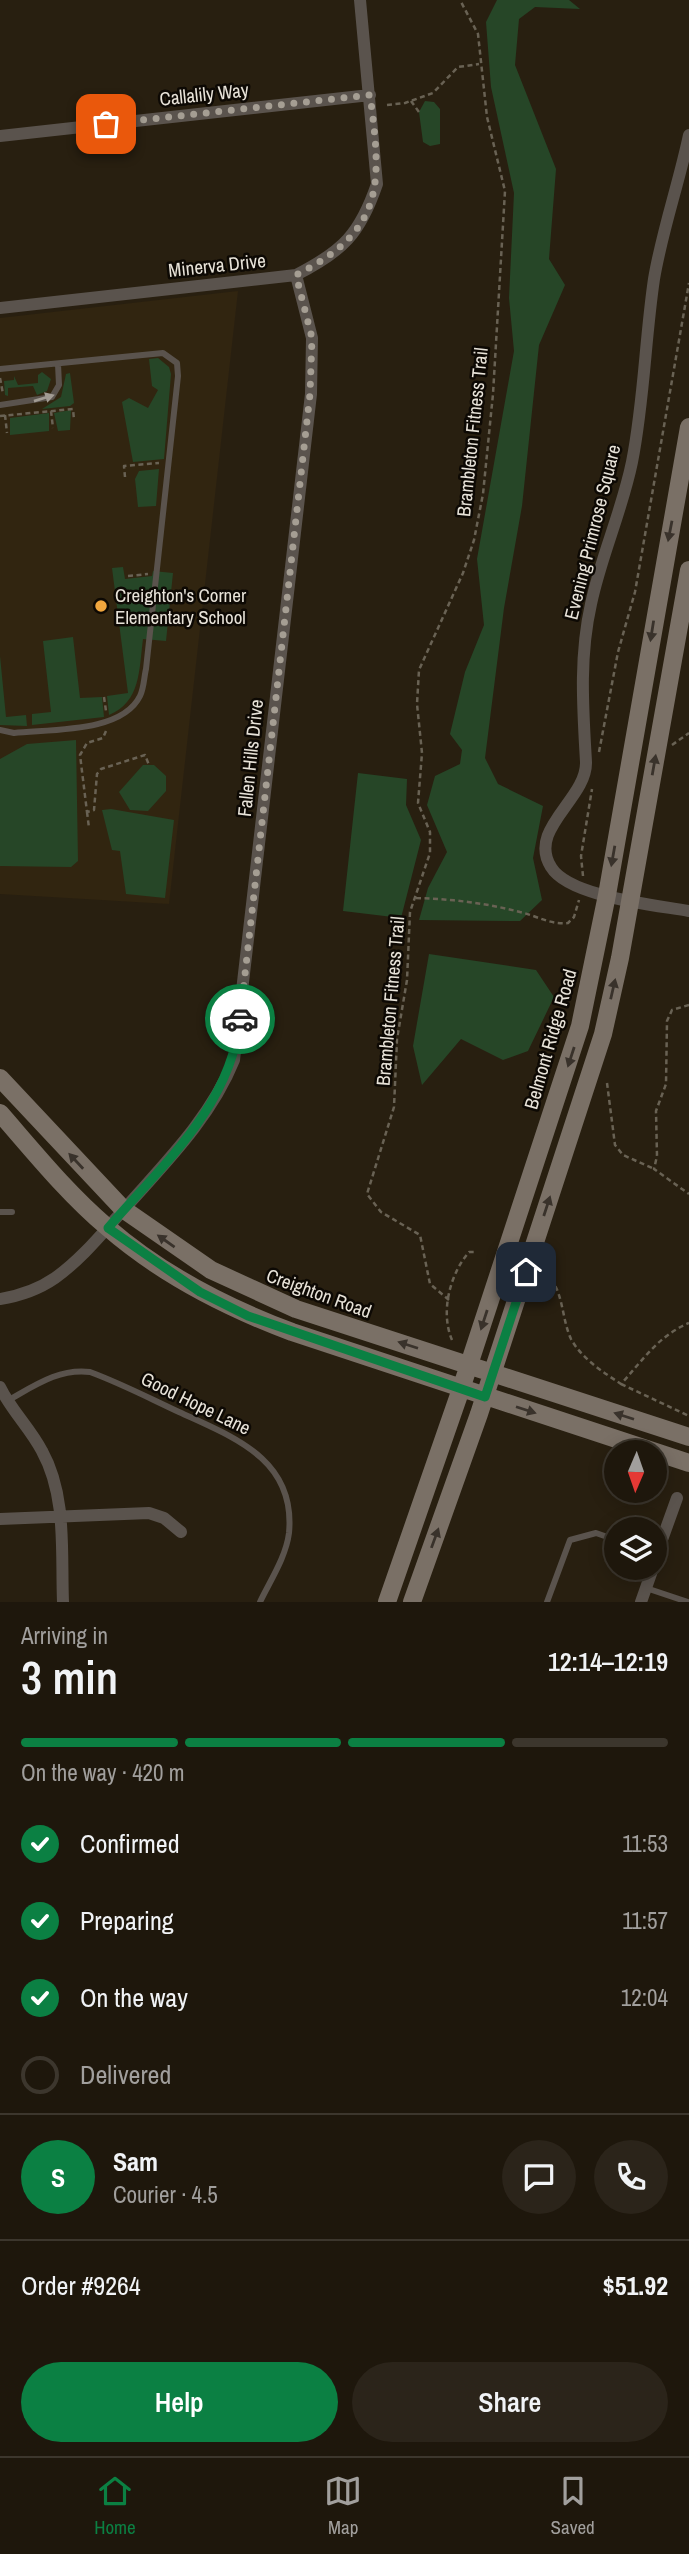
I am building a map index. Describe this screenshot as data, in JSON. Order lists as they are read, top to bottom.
{
  "streets": {
    "main road": ["Belmont Ridge Road", "Creighton Road"],
    "street": [
      "Callalily Way",
      "Minerva Drive",
      "Evening Primrose Square",
      "Fallen Hills Drive"
    ],
    "lane": ["Good Hope Lane"],
    "path": ["Brambleton Fitness Trail"]
  },
  "crossings": [
    ["Callalily Way", "Minerva Drive"],
    ["Minerva Drive", "Fallen Hills Drive"],
    ["Evening Primrose Square", "Belmont Ridge Road"],
    ["Fallen Hills Drive", "Creighton Road"],
    ["Belmont Ridge Road", "Creighton Road"]
  ],
  "places": ["Creighton's Corner Elementary School"],
  "north": "bottom",
  "page": {
    "heading": ["3 min", "Arriving in", "12:14–12:19"],
    "panel": [
      "Sam",
      "Courier · 4.5",
      "Order #9264",
      "$51.92"
    ],
    "bar": "On the way · 420 m",
    "list": [
      ["Confirmed", "11:53"],
      ["Preparing", "11:57"],
      ["On the way", "12:04"],
      "Delivered"
    ],
    "round": "S",
    "buttons": ["Help", "Share"],
    "tabs": ["Home", "Map", "Saved"]
  }
}
